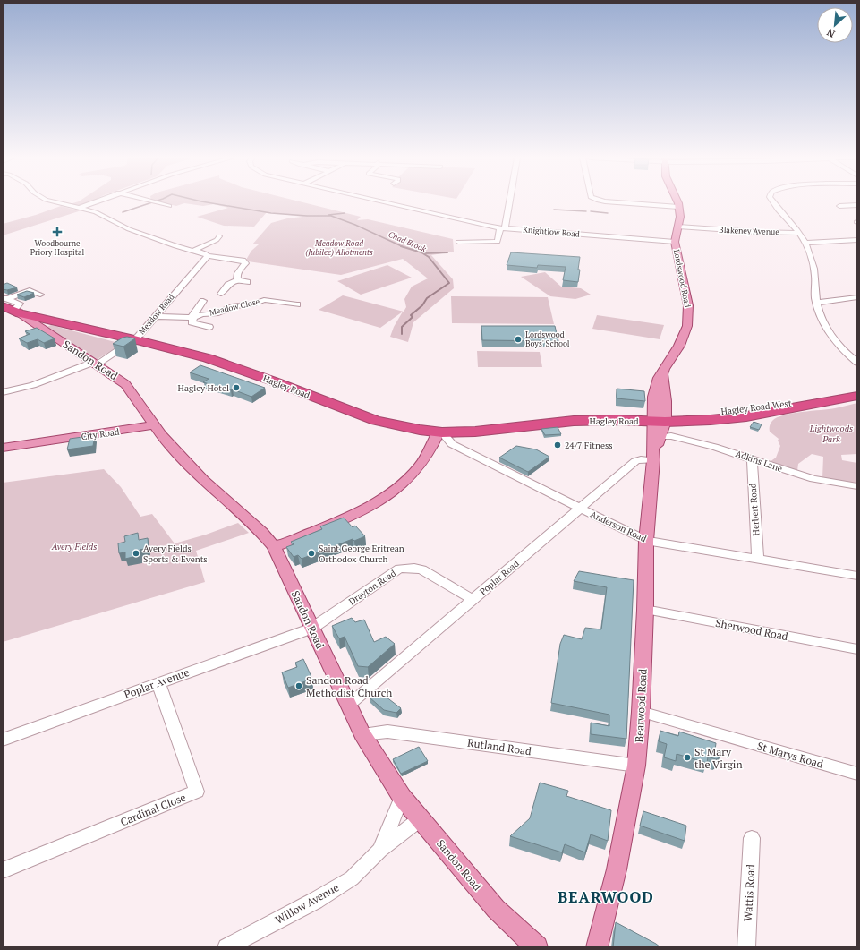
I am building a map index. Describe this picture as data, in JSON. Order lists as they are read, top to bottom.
{
  "streets": {
    "highway": ["Hagley Road", "Hagley Road West"],
    "main road": [
      "Lordswood Road",
      "Sandon Road",
      "City Road",
      "Bearwood Road"
    ],
    "street": [
      "Blakeney Avenue",
      "Knightlow Road",
      "Meadow Close",
      "Meadow Road",
      "Adkins Lane",
      "Herbert Road",
      "Anderson Road",
      "Poplar Road",
      "Drayton Road",
      "Sherwood Road",
      "Poplar Avenue",
      "Rutland Road",
      "St Marys Road",
      "Cardinal Close",
      "Wattis Road",
      "Willow Avenue"
    ]
  },
  "crossings": [
    ["Blakeney Avenue", "Lordswood Road"],
    ["Knightlow Road", "Lordswood Road"],
    ["Lordswood Road", "Hagley Road"],
    ["Lordswood Road", "Hagley Road West"],
    ["Lordswood Road", "Adkins Lane"],
    ["Lordswood Road", "Bearwood Road"],
    ["Meadow Close", "Meadow Road"],
    ["Meadow Road", "Sandon Road"],
    ["Meadow Road", "Hagley Road"],
    ["Sandon Road", "Hagley Road"],
    ["Sandon Road", "City Road"],
    ["Sandon Road", "Poplar Road"],
    ["Sandon Road", "Drayton Road"],
    ["Sandon Road", "Poplar Avenue"],
    ["Sandon Road", "Rutland Road"],
    ["Sandon Road", "Willow Avenue"],
    ["Hagley Road", "Hagley Road West"],
    ["Hagley Road", "Adkins Lane"],
    ["Hagley Road", "Anderson Road"],
    ["Hagley Road", "Bearwood Road"],
    ["Hagley Road West", "Adkins Lane"],
    ["Hagley Road West", "Bearwood Road"],
    ["Adkins Lane", "Herbert Road"],
    ["Adkins Lane", "Bearwood Road"],
    ["Herbert Road", "Anderson Road"],
    ["Anderson Road", "Poplar Road"],
    ["Anderson Road", "Bearwood Road"],
    ["Poplar Road", "Drayton Road"],
    ["Poplar Road", "Bearwood Road"],
    ["Drayton Road", "Poplar Avenue"],
    ["Sherwood Road", "Bearwood Road"],
    ["Poplar Avenue", "Cardinal Close"],
    ["Bearwood Road", "Rutland Road"],
    ["Bearwood Road", "St Marys Road"]
  ],
  "districts": ["BEARWOOD"],
  "water": ["Chad Brook"],
  "parks": ["Meadow Road (Jubilee) Allotments", "Lightwoods Park", "Avery Fields"],
  "places": {
    "health": ["Woodbourne Priory Hospital"],
    "other": [
      "Lordswood Boys' School",
      "Hagley Hotel",
      "24/7 Fitness",
      "Avery Fields Sports & Events",
      "Saint George Eritrean Orthodox Church",
      "Sandon Road Methodist Church",
      "St Mary the Virgin"
    ]
  },
  "north": "bottom left"
}
